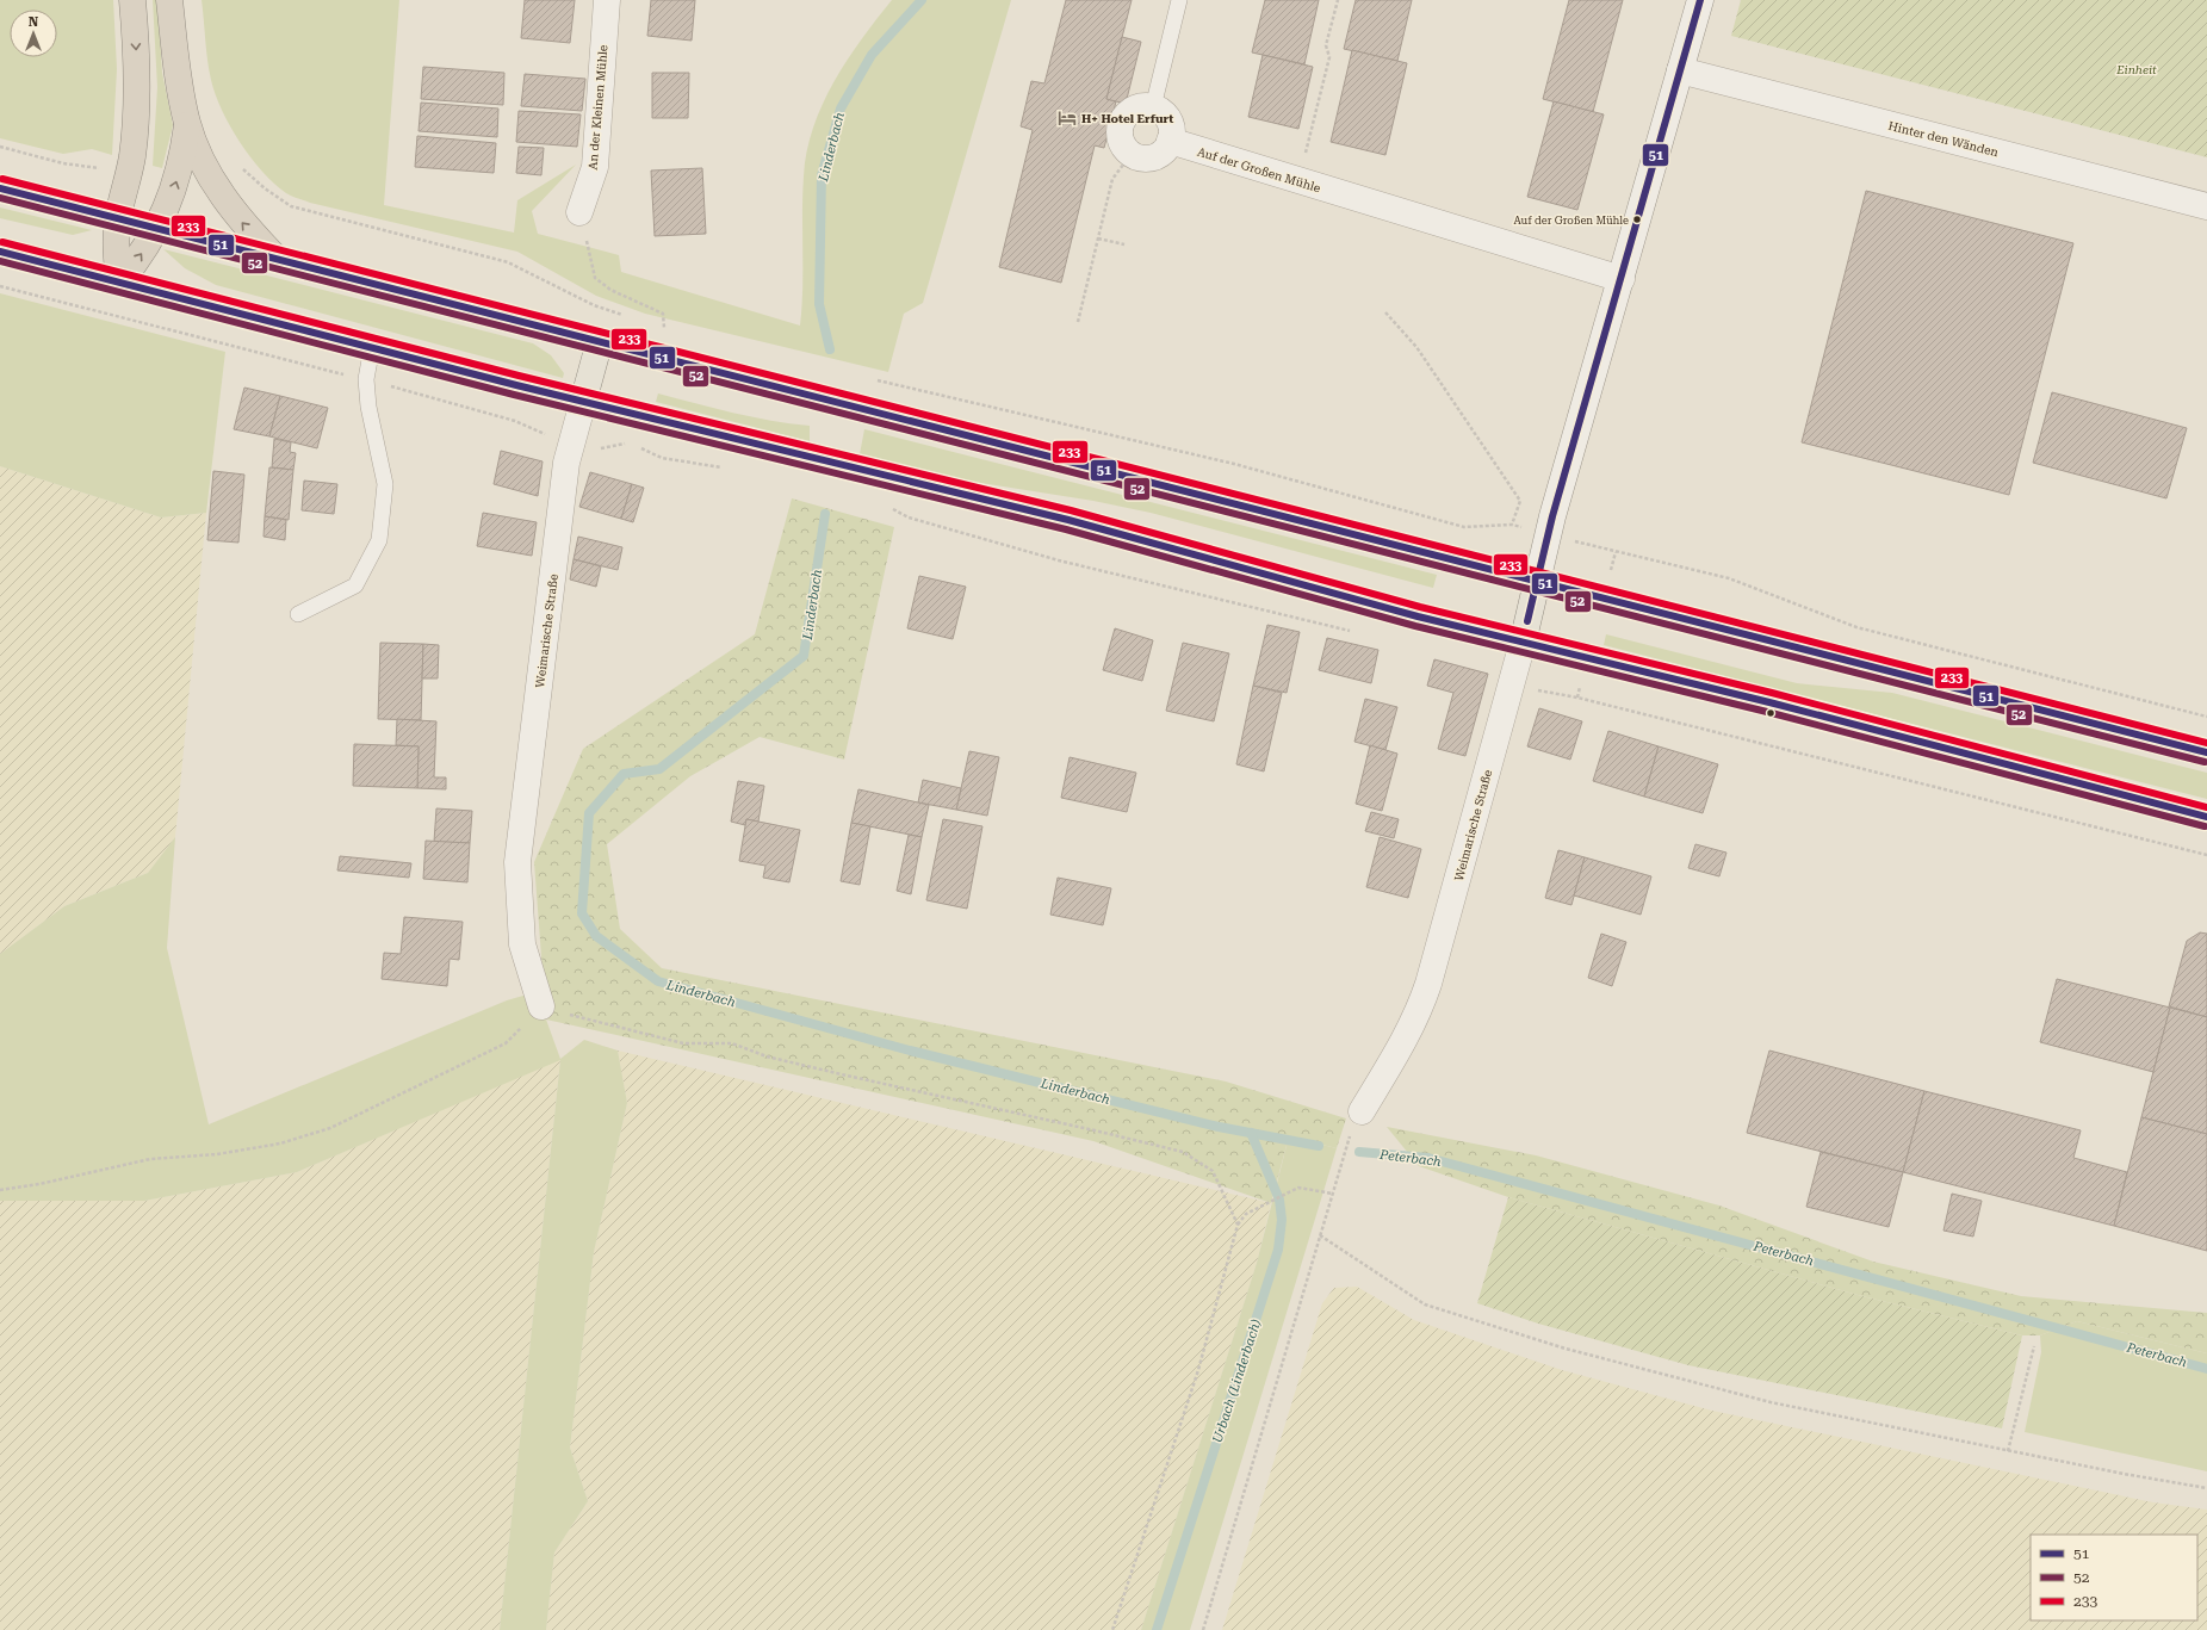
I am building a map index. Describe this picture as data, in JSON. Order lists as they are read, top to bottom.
{
  "streets": {
    "street": [
      "An der Kleinen Mühle",
      "Hinter den Wänden",
      "Auf der Großen Mühle",
      "Weimarische Straße"
    ]
  },
  "water": ["Linderbach", "Peterbach", "Urbach (Linderbach)"],
  "parks": ["Einheit"],
  "places": {
    "hotel": ["H+ Hotel Erfurt"],
    "other": ["Auf der Großen Mühle"]
  },
  "lines": ["transit line 51", "transit line 233", "transit line 52"],
  "legend": ["51", "52", "233"],
  "north": "top"
}
